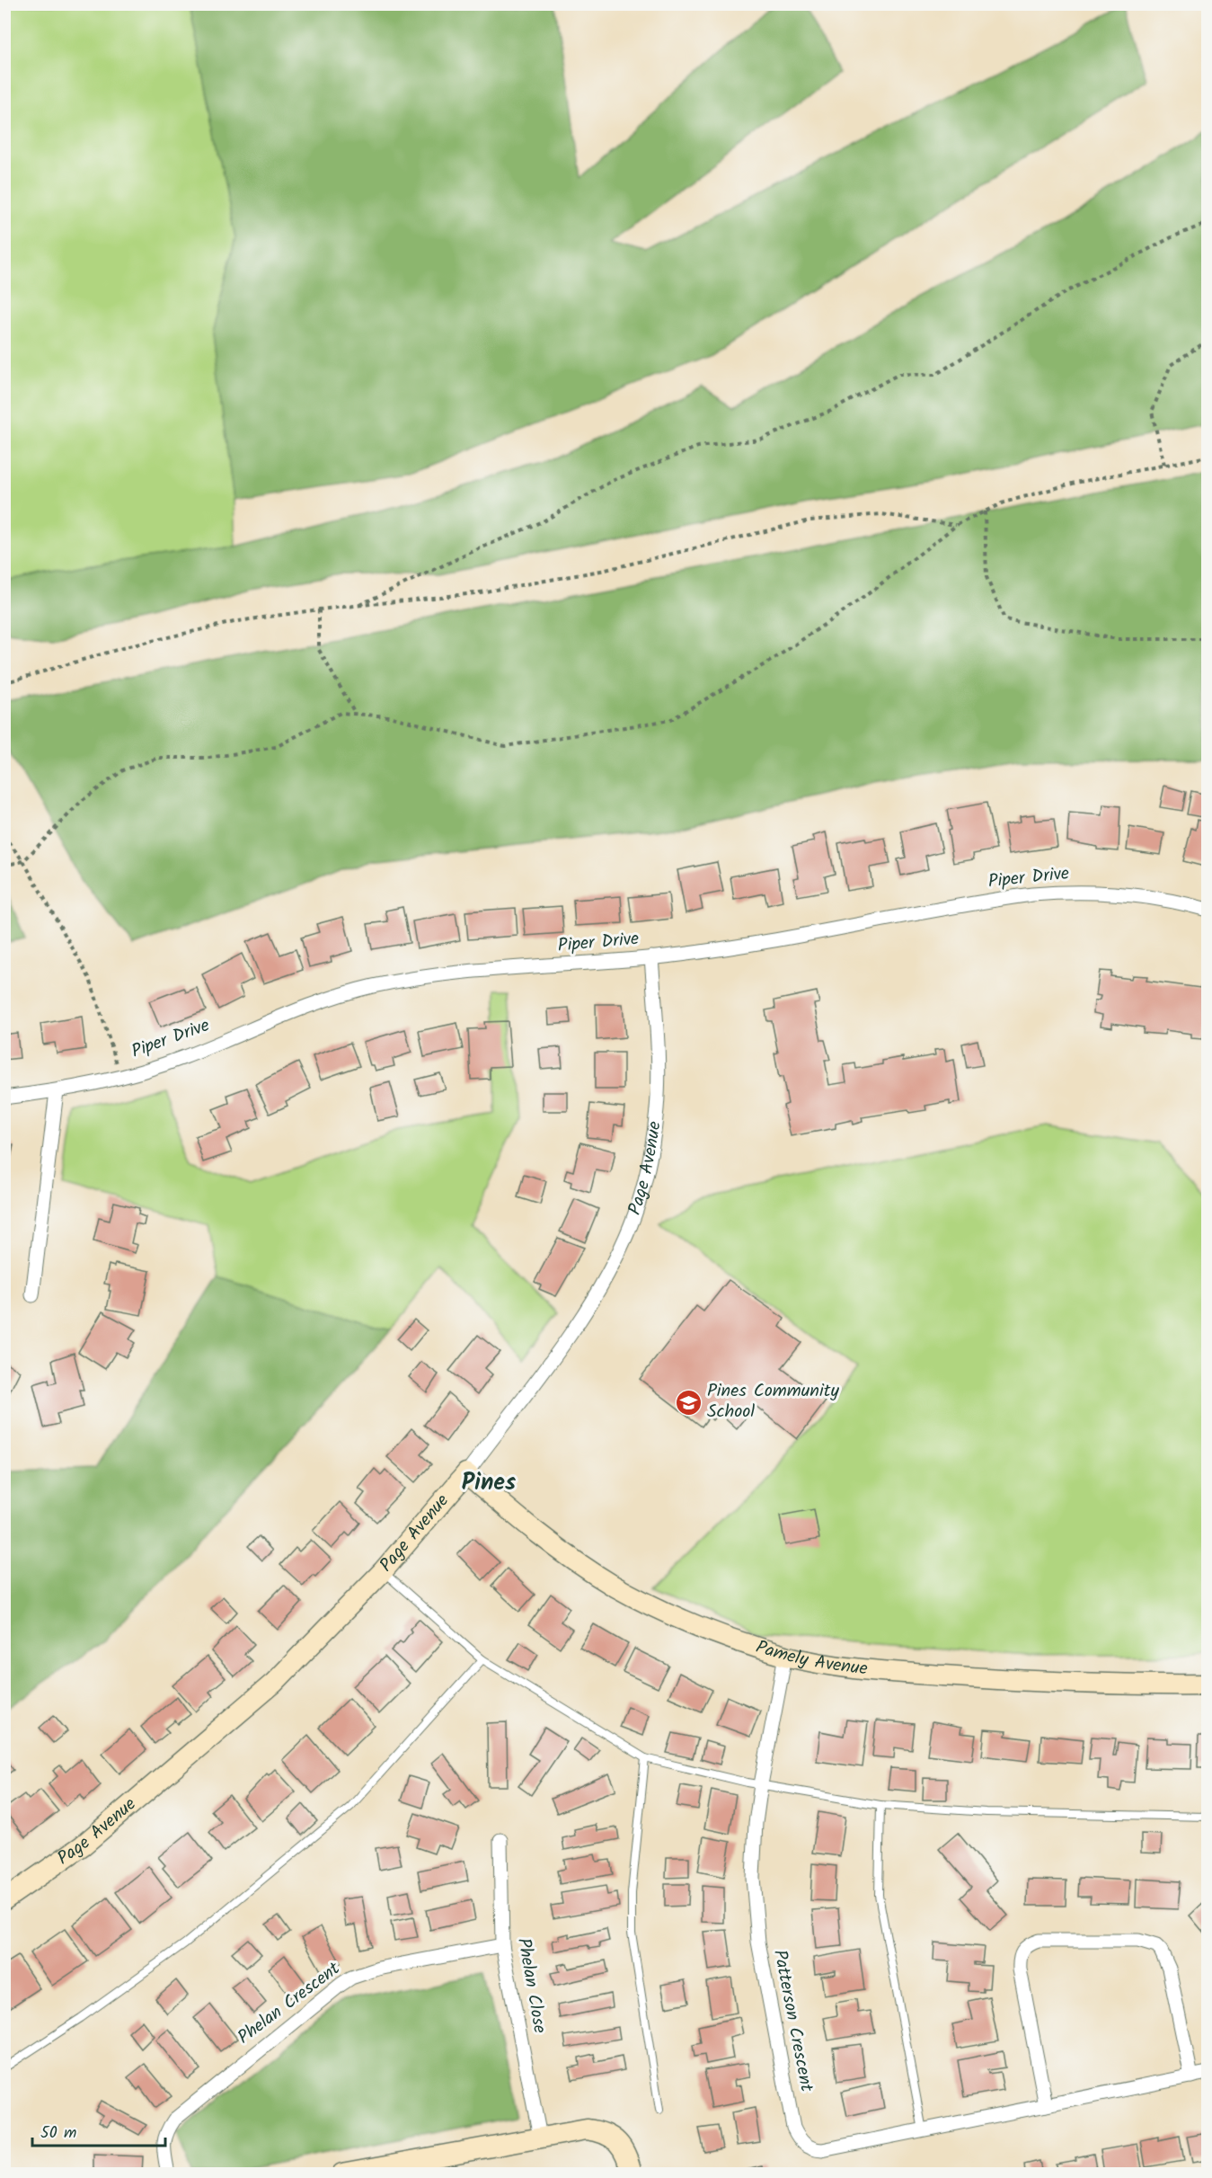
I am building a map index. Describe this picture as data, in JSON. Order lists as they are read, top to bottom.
{
  "streets": {
    "street": [
      "Piper Drive",
      "Page Avenue",
      "Pamely Avenue",
      "Phelan Close",
      "Phelan Crescent",
      "Patterson Crescent"
    ]
  },
  "crossings": [
    ["Piper Drive", "Page Avenue"],
    ["Page Avenue", "Pamely Avenue"],
    ["Pamely Avenue", "Patterson Crescent"],
    ["Phelan Close", "Phelan Crescent"]
  ],
  "districts": ["Pines"],
  "places": {
    "school or university": ["Pines Community School"]
  },
  "scale_bar": "50 m"
}
